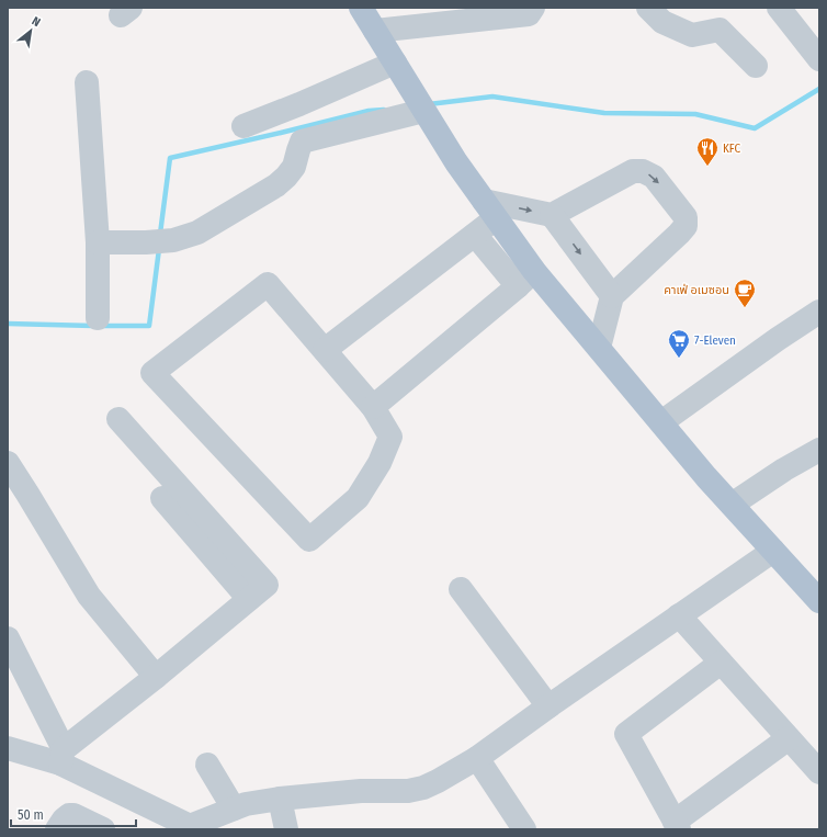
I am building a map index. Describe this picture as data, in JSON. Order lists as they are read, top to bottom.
{
  "places": {
    "restaurant": ["KFC"],
    "cafe": ["คาเฟ่ อเมซอน"],
    "supermarket": ["7-Eleven"]
  },
  "scale_bar": "50 m",
  "north": "top right"
}
